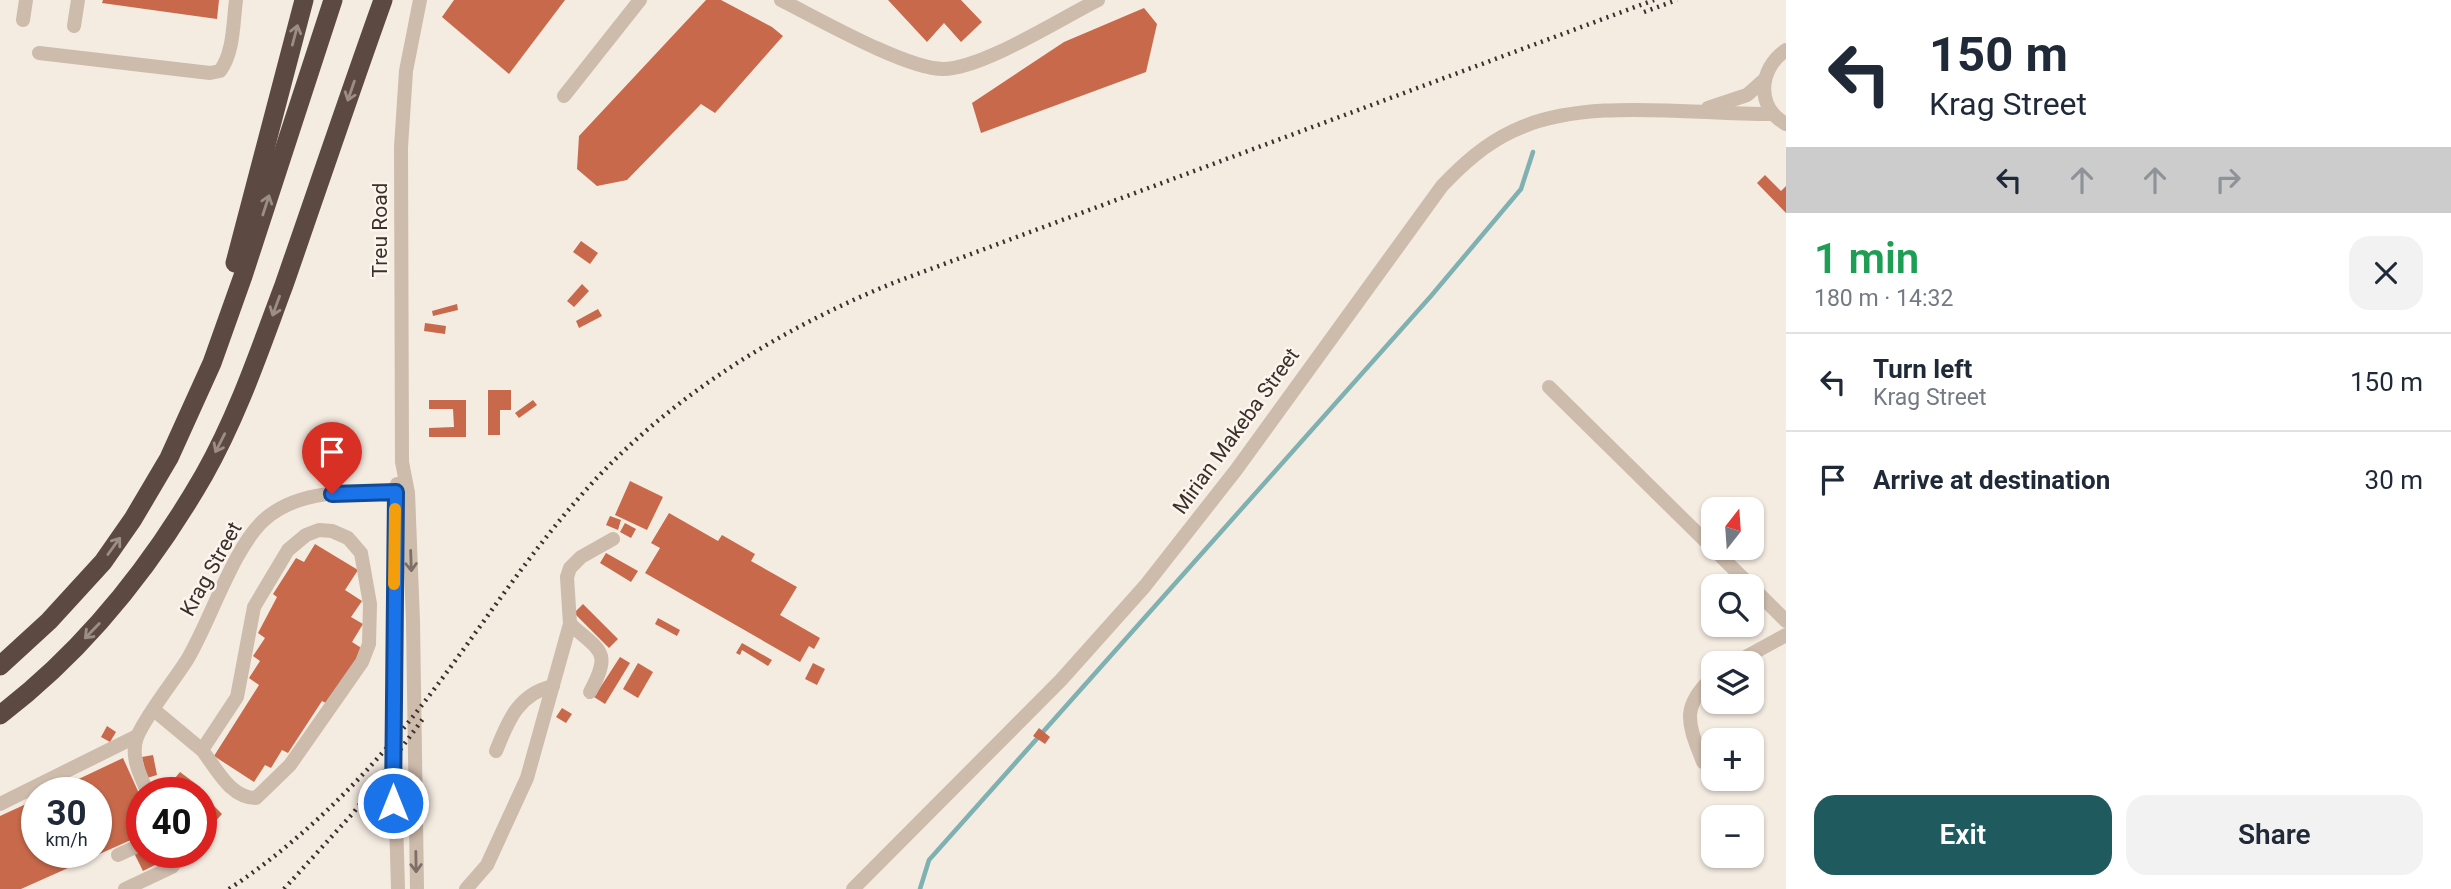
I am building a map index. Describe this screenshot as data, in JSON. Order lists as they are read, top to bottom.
{
  "streets": {
    "street": ["Treu Road", "Mirian Makeba Street", "Krag Street"]
  },
  "crossings": [
    ["Treu Road", "Krag Street"]
  ],
  "north": "top",
  "page": {
    "turn": ["150 m", "Krag Street"],
    "heading": ["1 min", "180 m · 14:32"],
    "list": [
      {
        "name": "Turn left",
        "note": "Krag Street",
        "value": "150 m"
      },
      {
        "name": "Arrive at destination",
        "value": "30 m"
      }
    ],
    "map_buttons": ["+", "−"],
    "speed": "30 km/h",
    "limit": "40",
    "buttons": ["Exit", "Share"]
  }
}
